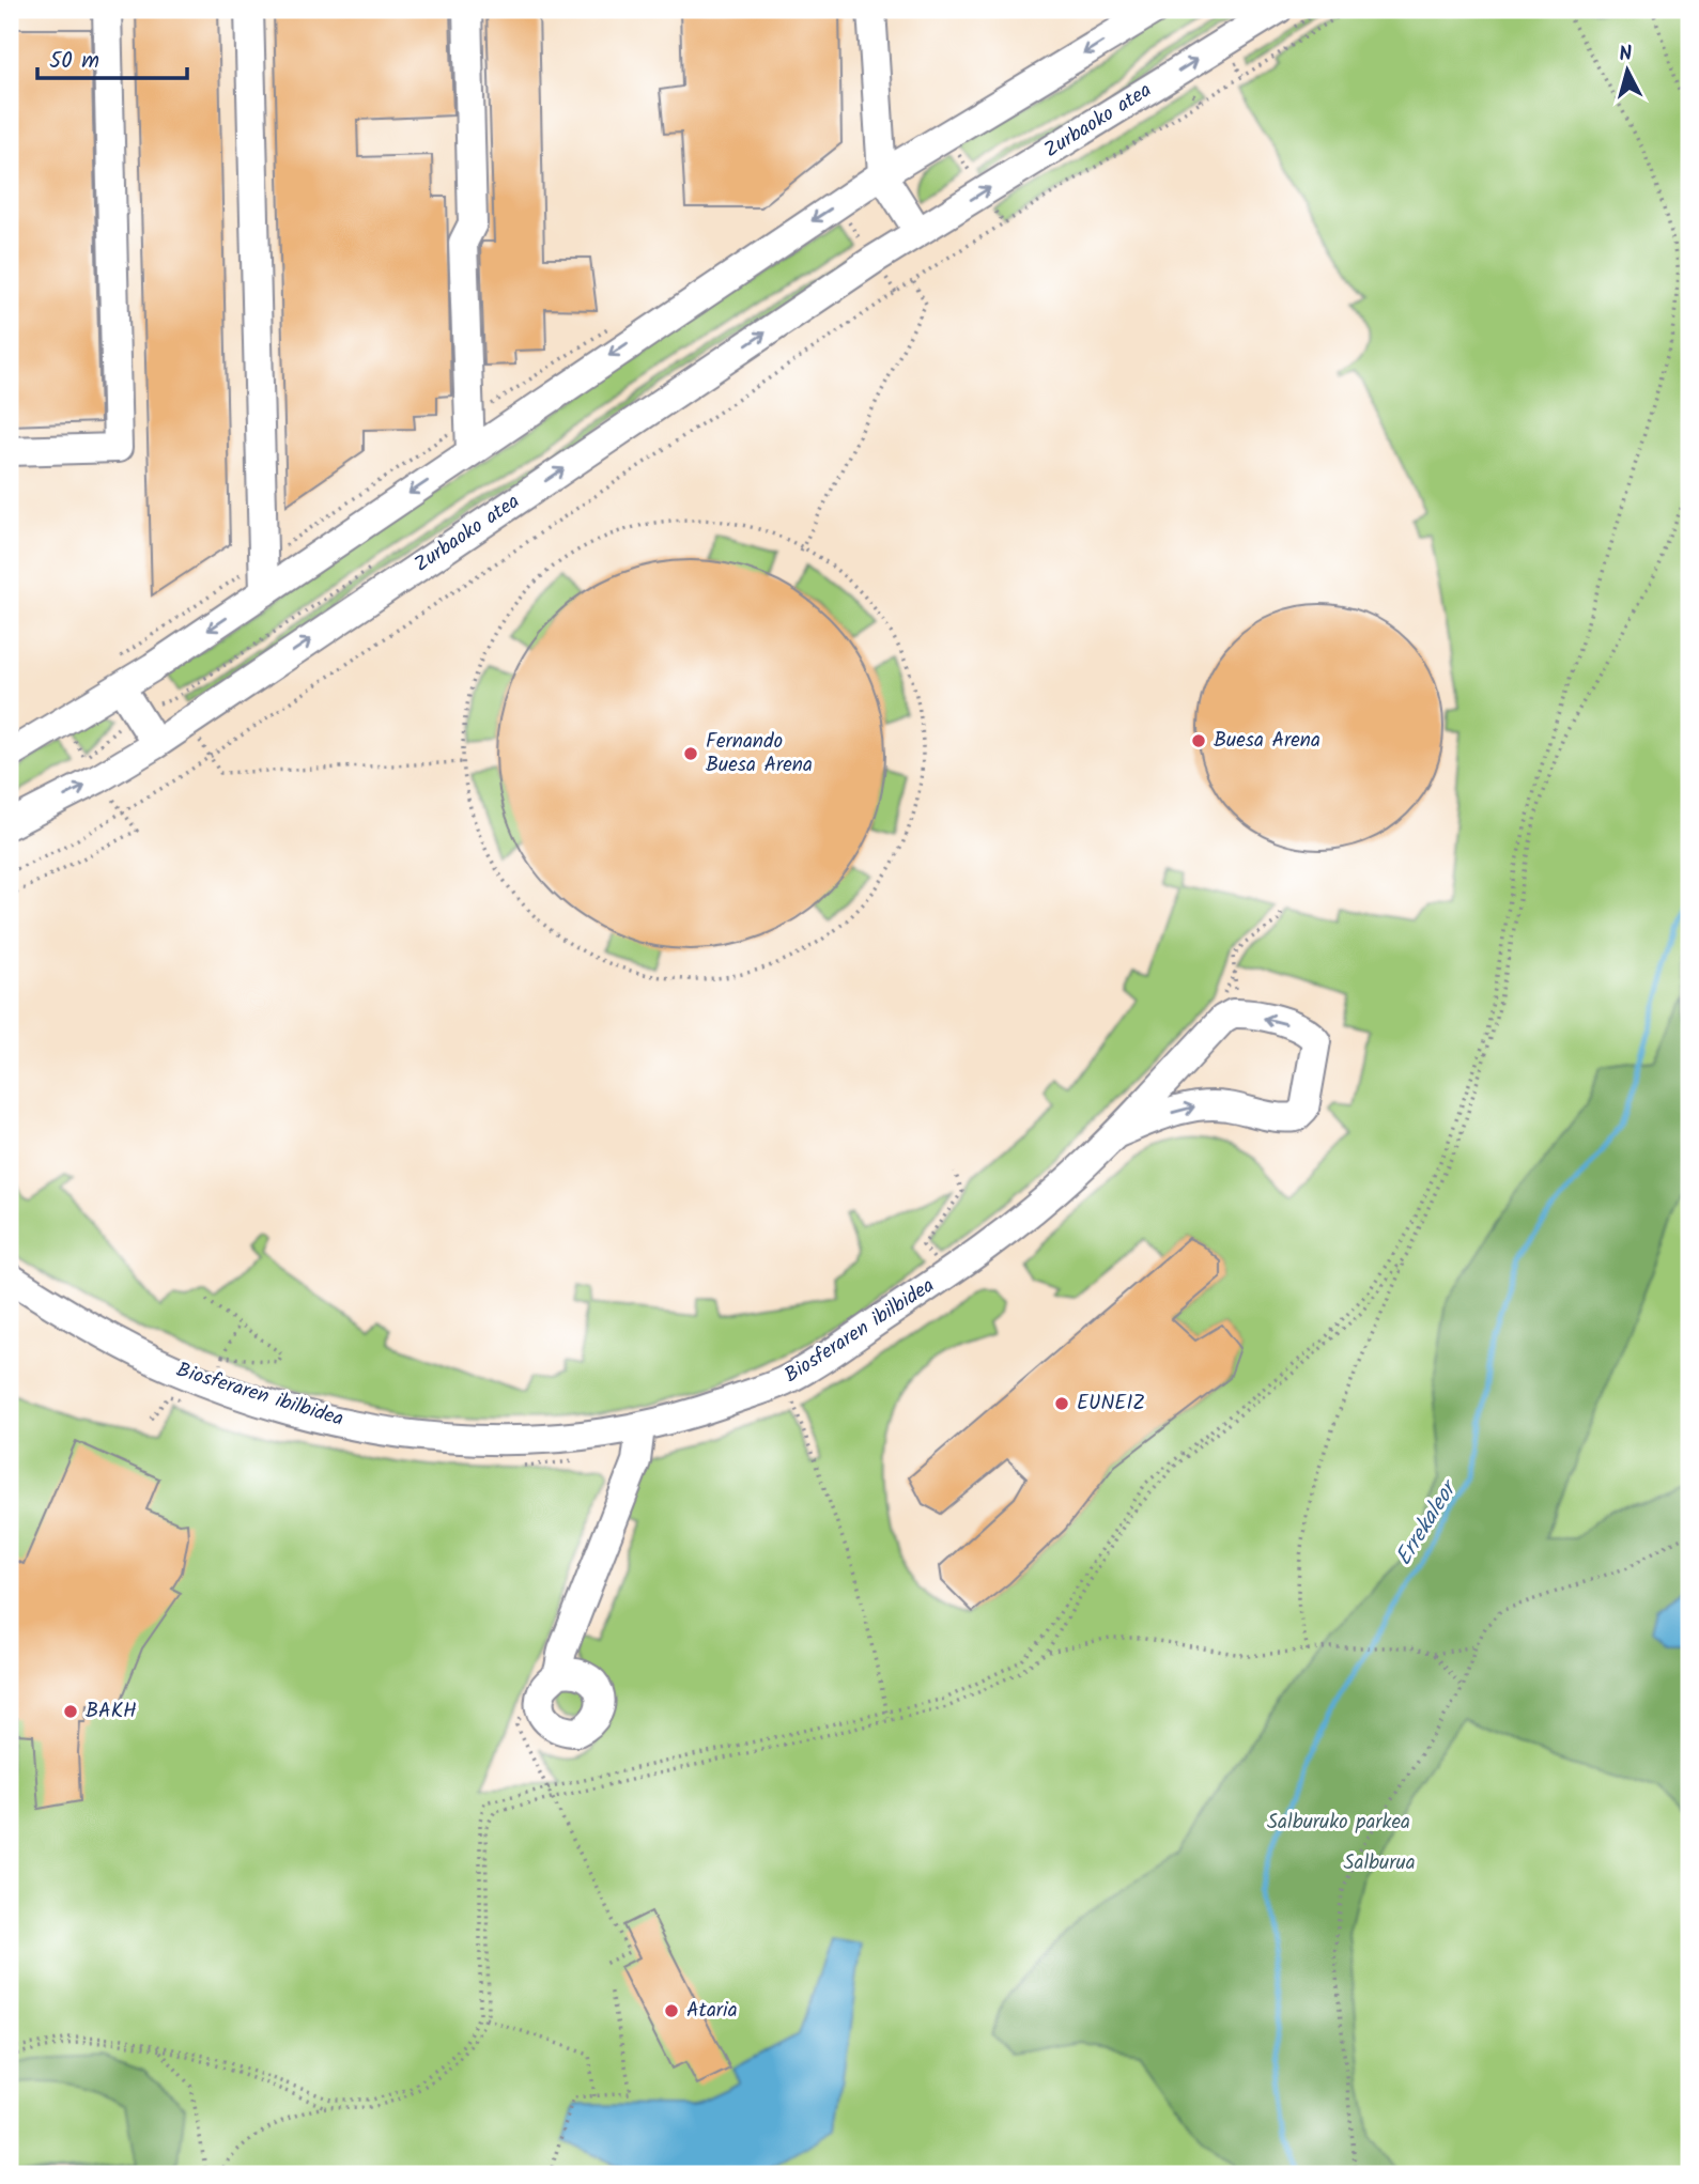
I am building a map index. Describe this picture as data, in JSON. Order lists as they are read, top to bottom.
{
  "streets": {
    "street": ["Zurbaoko atea", "Biosferaren ibilbidea"]
  },
  "water": ["Errekaleor"],
  "parks": ["Salburuko parkea", "Salburua"],
  "places": [
    "Buesa Arena",
    "Fernando Buesa Arena",
    "EUNEIZ",
    "BAKH",
    "Ataria"
  ],
  "scale_bar": "50 m",
  "north": "top"
}
